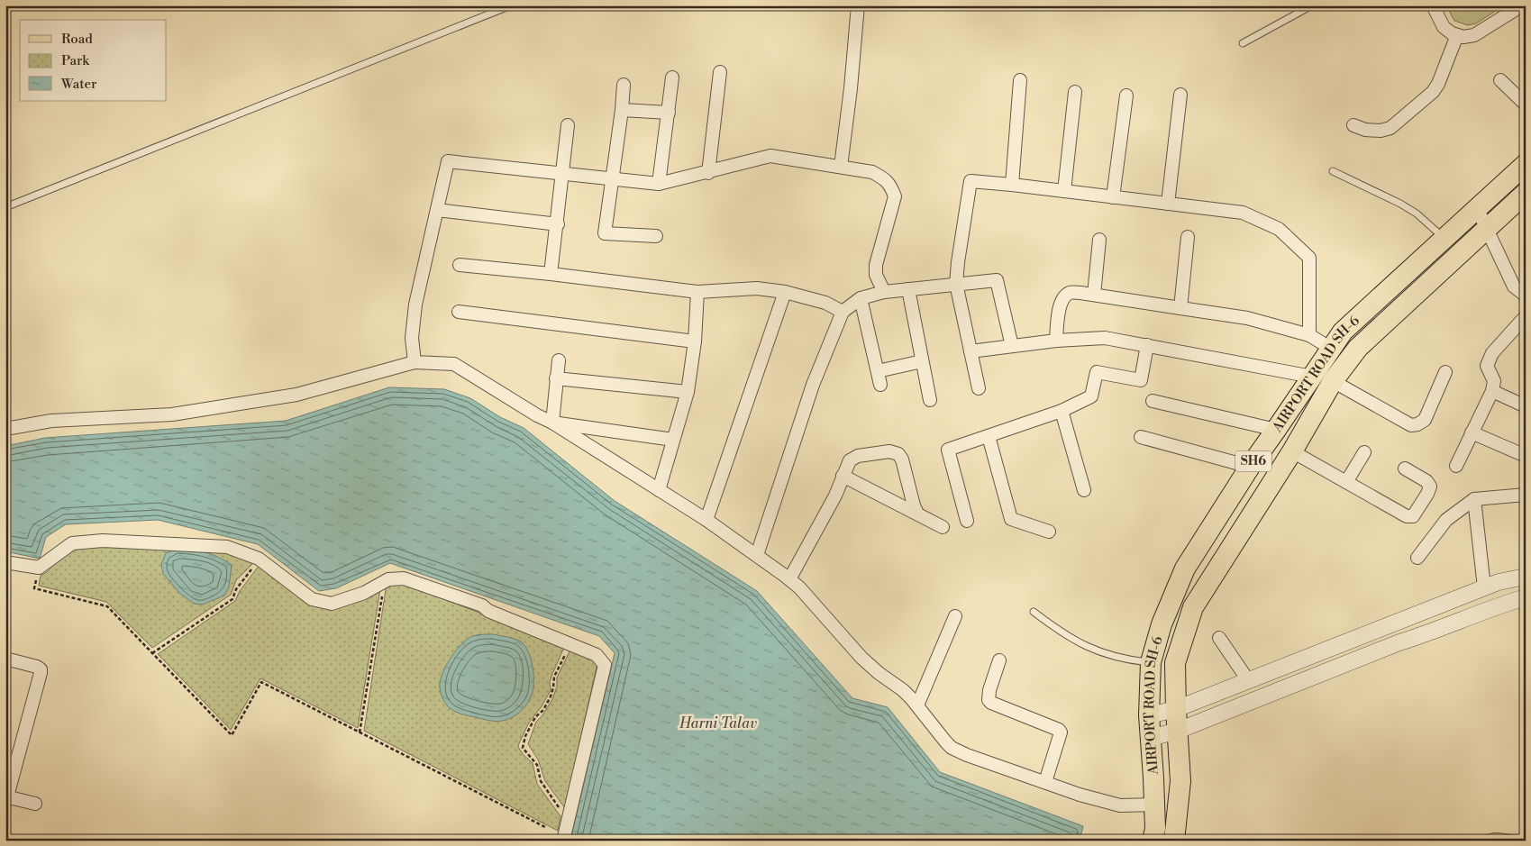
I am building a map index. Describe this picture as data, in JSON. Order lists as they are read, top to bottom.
{
  "streets": {
    "main road": ["AIRPORT ROAD SH-6", "SH6"]
  },
  "water": ["Harni Talav"],
  "legend": ["Road", "Park", "Water"]
}
